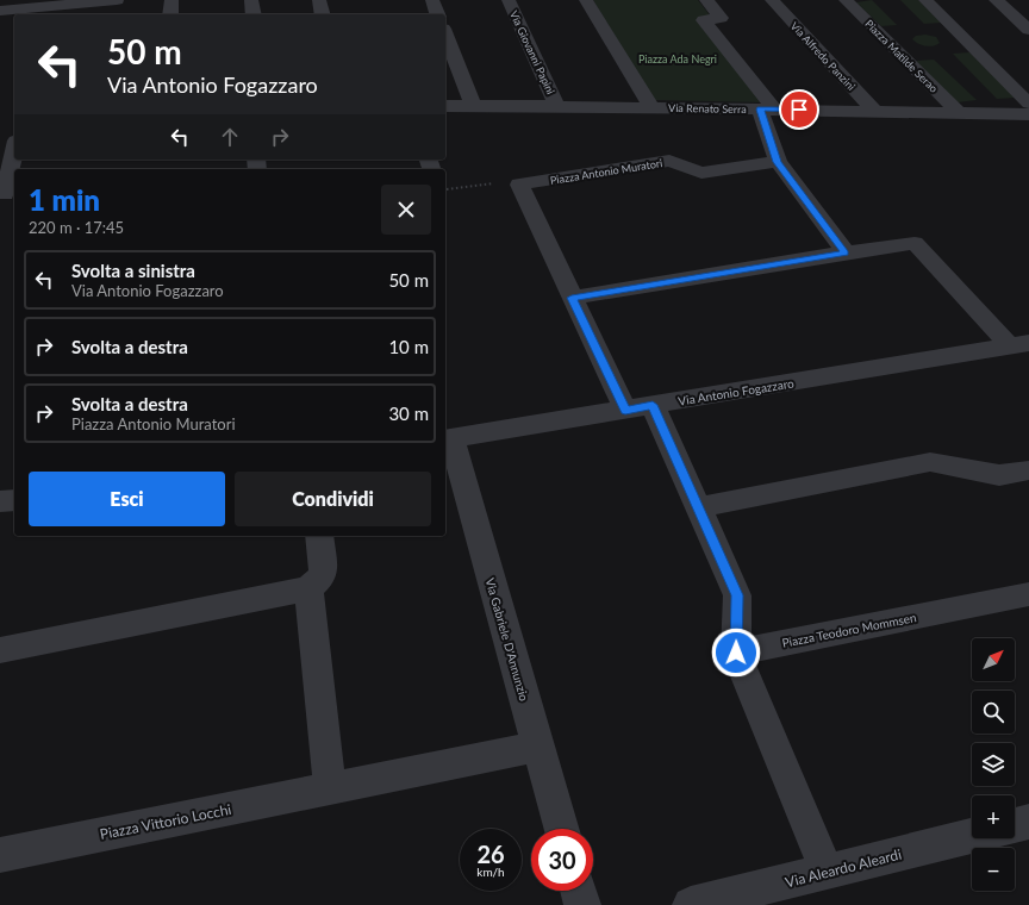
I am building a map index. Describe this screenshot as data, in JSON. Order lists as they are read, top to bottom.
{
  "streets": {
    "street": [
      "Via Giovanni Papini",
      "Via Alfredo Panzini",
      "Piazza Matilde Serao",
      "Via Renato Serra",
      "Piazza Antonio Muratori",
      "Via Antonio Fogazzaro",
      "Piazza Teodoro Mommsen",
      "Via Gabriele D'Annunzio",
      "Piazza Vittorio Locchi",
      "Via Aleardo Aleardi"
    ]
  },
  "crossings": [
    ["Via Giovanni Papini", "Via Renato Serra"],
    ["Via Alfredo Panzini", "Via Renato Serra"],
    ["Piazza Matilde Serao", "Via Renato Serra"],
    ["Via Antonio Fogazzaro", "Via Gabriele D'Annunzio"],
    ["Via Gabriele D'Annunzio", "Piazza Vittorio Locchi"]
  ],
  "parks": ["Piazza Ada Negri"],
  "north": "top right",
  "page": {
    "turn": ["50 m", "Via Antonio Fogazzaro"],
    "heading": ["1 min", "220 m · 17:45"],
    "list": [
      {
        "name": "Svolta a sinistra",
        "note": "Via Antonio Fogazzaro",
        "value": "50 m"
      },
      {
        "name": "Svolta a destra",
        "value": "10 m"
      },
      {
        "name": "Svolta a destra",
        "note": "Piazza Antonio Muratori",
        "value": "30 m"
      }
    ],
    "buttons": ["Esci", "Condividi"],
    "map_buttons": ["+", "−"],
    "speed": "26 km/h",
    "limit": "30"
  }
}
